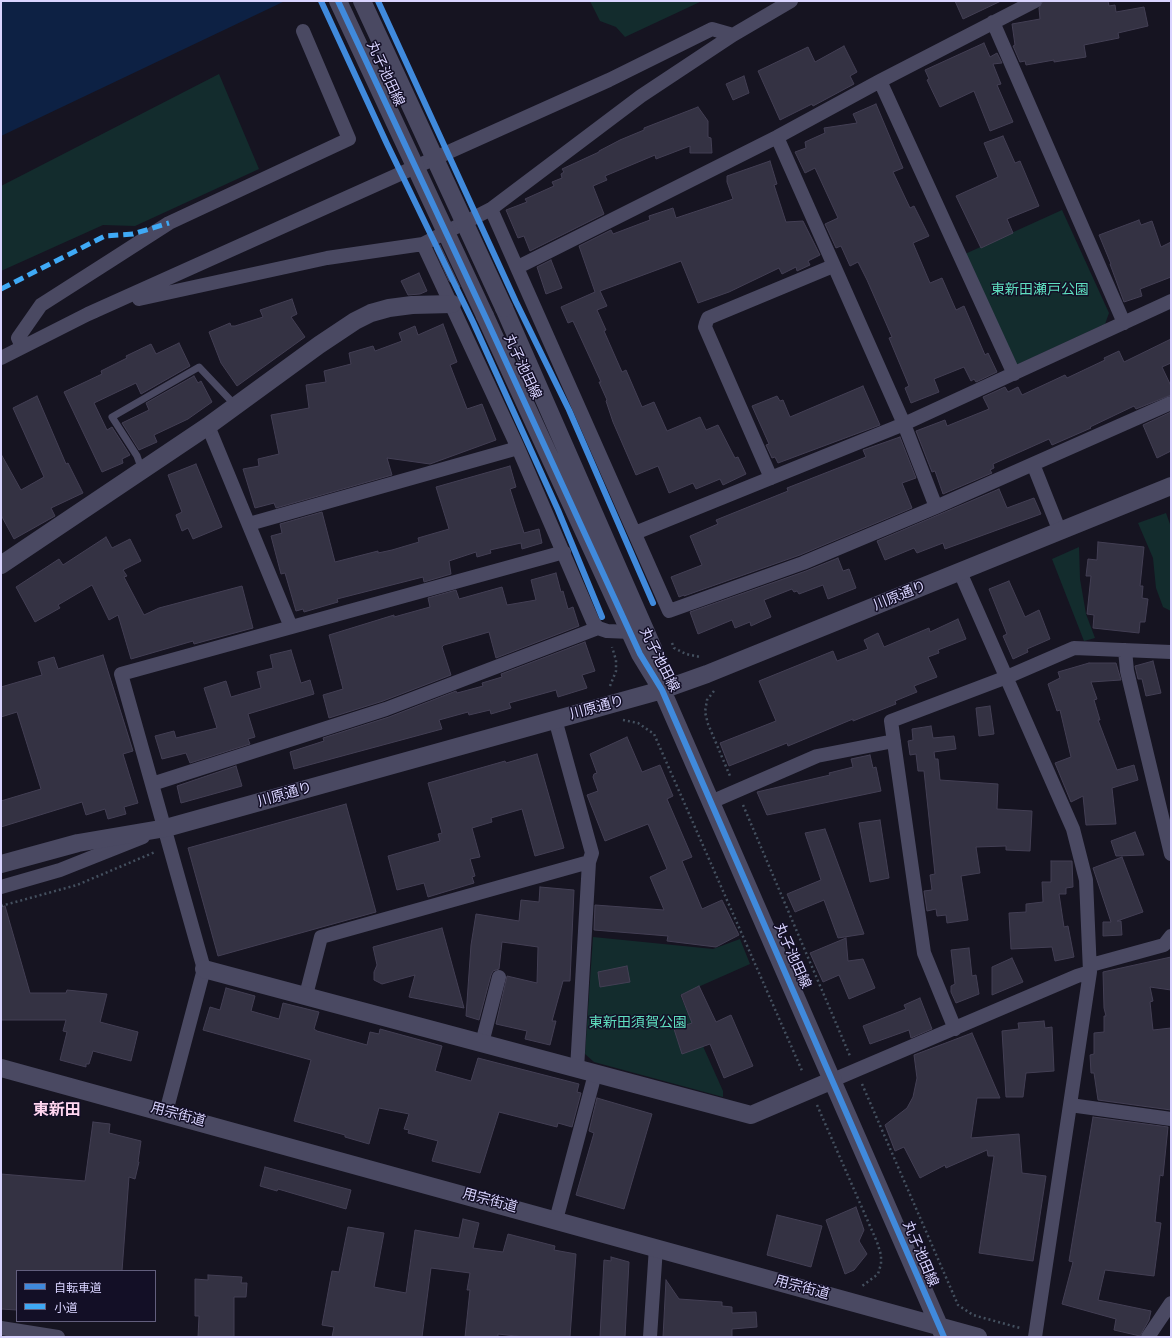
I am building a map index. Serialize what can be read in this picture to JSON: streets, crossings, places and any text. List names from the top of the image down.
{
  "streets": {
    "street": ["丸子池田線", "川原通り", "用宗街道"]
  },
  "crossings": [
    ["丸子池田線", "川原通り"],
    ["丸子池田線", "用宗街道"]
  ],
  "districts": ["東新田"],
  "parks": ["東新田瀬戸公園", "東新田須賀公園"],
  "legend": ["自転車道", "小道"]
}
